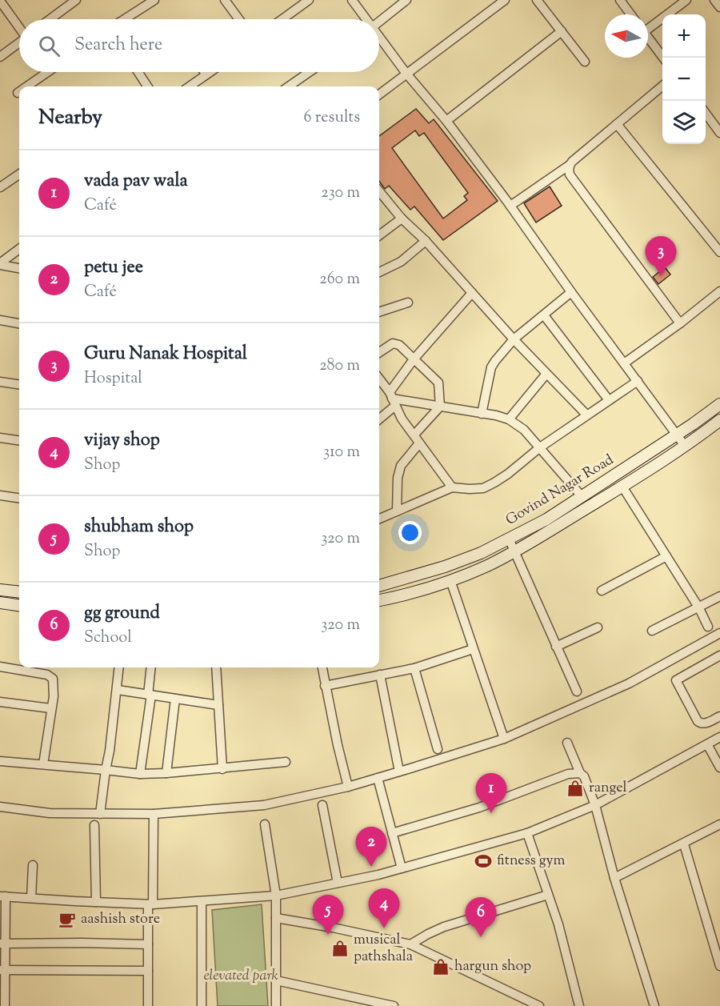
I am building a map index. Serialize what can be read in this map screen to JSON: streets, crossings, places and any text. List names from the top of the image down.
{
  "streets": {
    "main road": ["Govind Nagar Road"]
  },
  "parks": ["elevated park"],
  "places": {
    "shop": ["rangel", "musical pathshala", "hargun shop"],
    "sports": ["fitness gym"],
    "cafe": ["aashish store"]
  },
  "north": "left",
  "page": {
    "map_buttons": ["+", "−"],
    "search": "Search here",
    "heading": ["Nearby", "6 results"],
    "list": [
      {
        "mark": "1",
        "name": "vada pav wala",
        "note": "Café",
        "value": "230 m"
      },
      {
        "mark": "2",
        "name": "petu jee",
        "note": "Café",
        "value": "260 m"
      },
      {
        "mark": "3",
        "name": "Guru Nanak Hospital",
        "note": "Hospital",
        "value": "280 m"
      },
      {
        "mark": "4",
        "name": "vijay shop",
        "note": "Shop",
        "value": "310 m"
      },
      {
        "mark": "5",
        "name": "shubham shop",
        "note": "Shop",
        "value": "320 m"
      },
      {
        "mark": "6",
        "name": "gg ground",
        "note": "School",
        "value": "320 m"
      }
    ],
    "pins": [
      "3",
      "1",
      "2",
      "4",
      "5",
      "6"
    ]
  }
}
